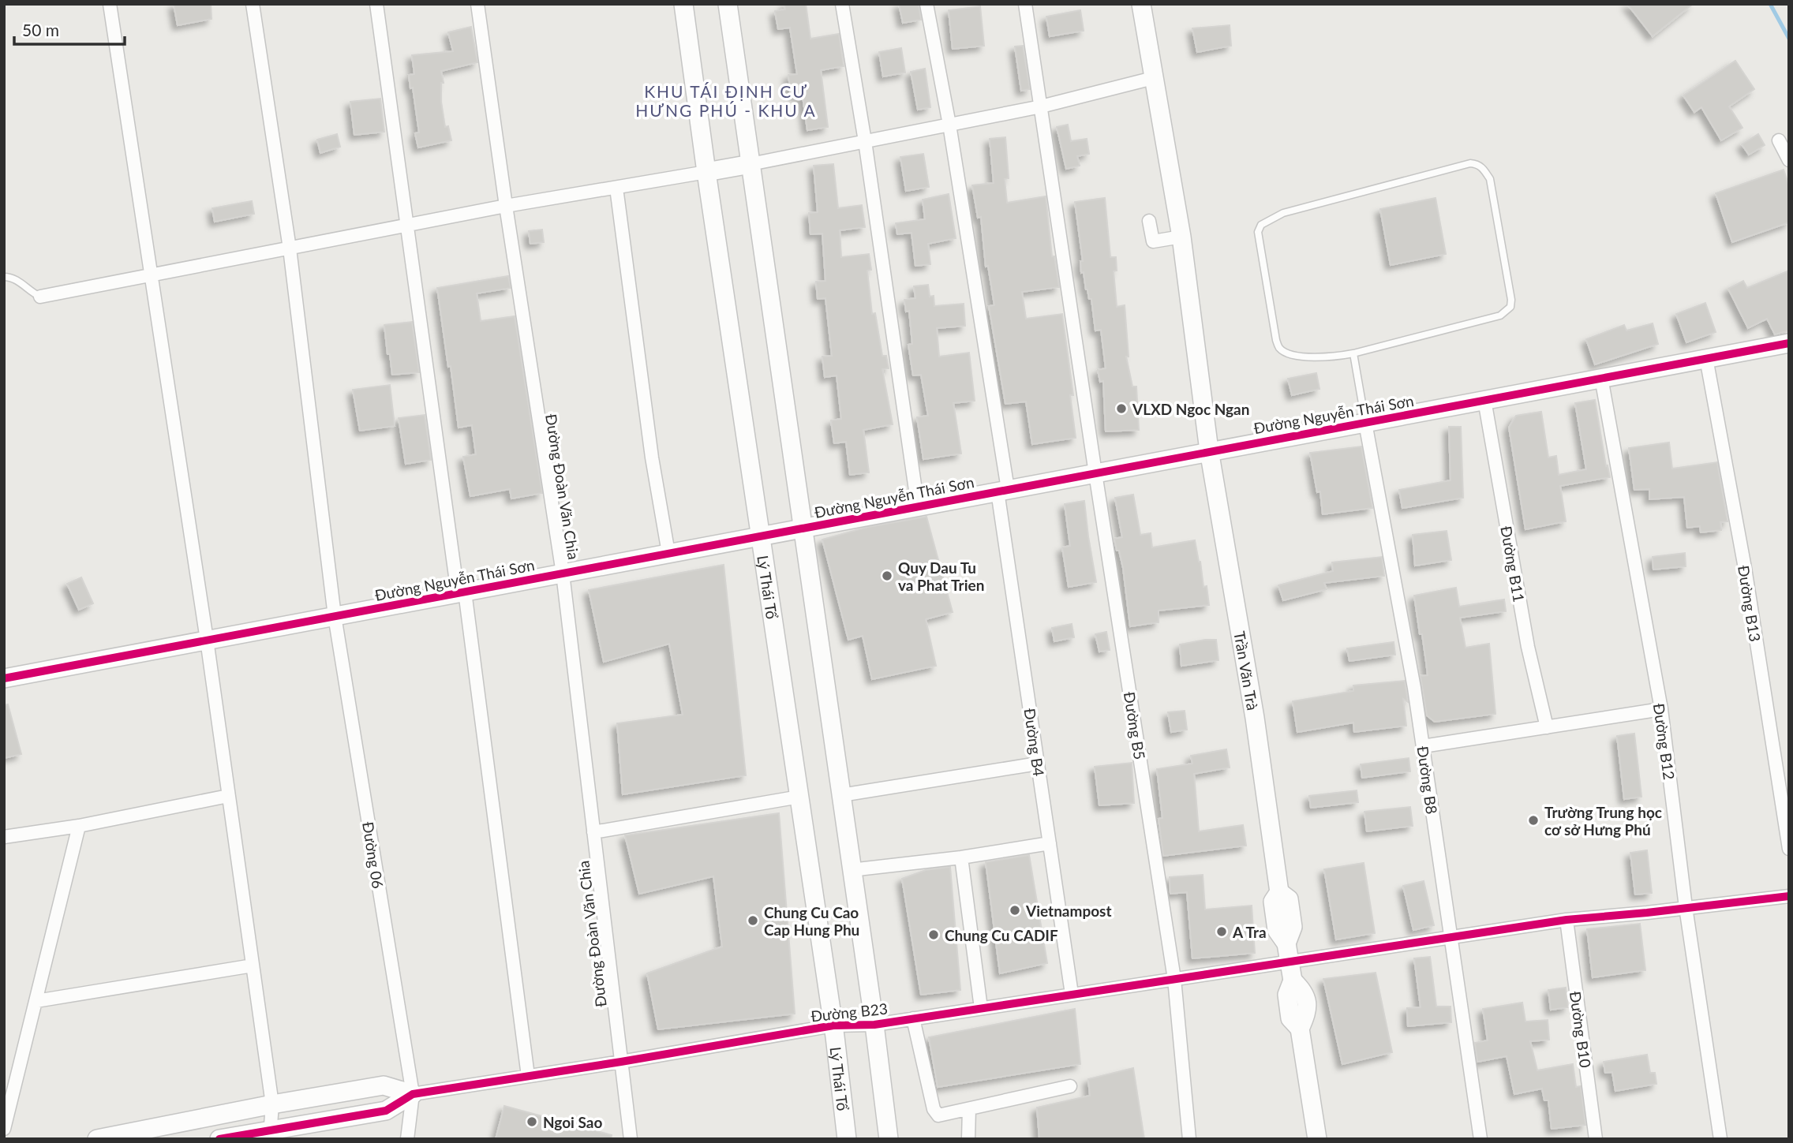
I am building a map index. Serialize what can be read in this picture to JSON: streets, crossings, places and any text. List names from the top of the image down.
{
  "streets": {
    "street": [
      "Đường Nguyễn Thái Sơn",
      "Đường Đoàn Văn Chia",
      "Đường B11",
      "Lý Thái Tổ",
      "Đường B13",
      "Trần Văn Trà",
      "Đường B5",
      "Đường B12",
      "Đường B4",
      "Đường B8",
      "Đường 06",
      "Đường B23",
      "Đường B10"
    ]
  },
  "crossings": [
    ["Đường Nguyễn Thái Sơn", "Đường Đoàn Văn Chia"],
    ["Đường Nguyễn Thái Sơn", "Đường B11"],
    ["Đường Nguyễn Thái Sơn", "Lý Thái Tổ"],
    ["Đường Nguyễn Thái Sơn", "Đường B13"],
    ["Đường Nguyễn Thái Sơn", "Trần Văn Trà"],
    ["Đường Nguyễn Thái Sơn", "Đường B5"],
    ["Đường Nguyễn Thái Sơn", "Đường B12"],
    ["Đường Nguyễn Thái Sơn", "Đường B4"],
    ["Đường Nguyễn Thái Sơn", "Đường B8"],
    ["Đường Nguyễn Thái Sơn", "Đường 06"],
    ["Đường Đoàn Văn Chia", "Đường B23"],
    ["Lý Thái Tổ", "Đường B23"],
    ["Trần Văn Trà", "Đường B23"],
    ["Đường B5", "Đường B23"],
    ["Đường B12", "Đường B23"],
    ["Đường B4", "Đường B23"],
    ["Đường B8", "Đường B23"],
    ["Đường 06", "Đường B23"],
    ["Đường B23", "Đường B10"]
  ],
  "districts": ["KHU TÁI ĐỊNH CƯ HƯNG PHÚ - KHU A"],
  "places": [
    "VLXD Ngoc Ngan",
    "Quy Dau Tu va Phat Trien",
    "Trường Trung học cơ sở Hưng Phú",
    "Vietnampost",
    "Chung Cu Cao Cap Hung Phu",
    "A Tra",
    "Chung Cu CADIF",
    "Ngoi Sao"
  ],
  "scale_bar": "50 m"
}
